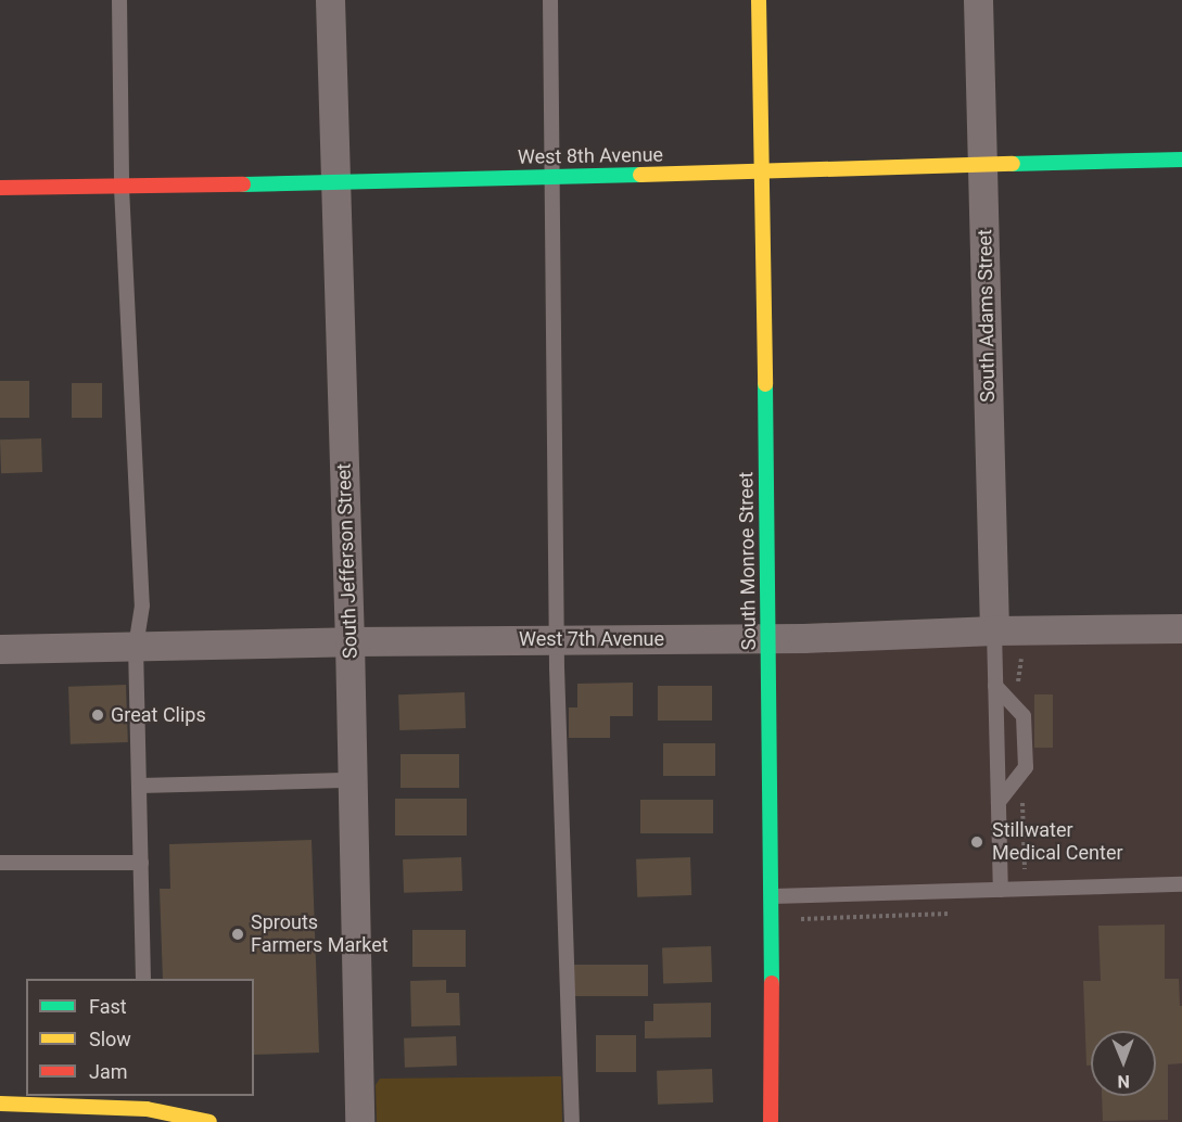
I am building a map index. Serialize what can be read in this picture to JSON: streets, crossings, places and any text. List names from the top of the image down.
{
  "streets": {
    "main road": ["West 8th Avenue", "South Monroe Street"],
    "street": ["South Adams Street", "South Jefferson Street", "West 7th Avenue"]
  },
  "crossings": [
    ["West 8th Avenue", "South Adams Street"],
    ["West 8th Avenue", "South Jefferson Street"],
    ["West 8th Avenue", "South Monroe Street"],
    ["South Adams Street", "West 7th Avenue"],
    ["South Jefferson Street", "West 7th Avenue"],
    ["South Monroe Street", "West 7th Avenue"]
  ],
  "places": ["Great Clips", "Stillwater Medical Center", "Sprouts Farmers Market"],
  "legend": ["Fast", "Slow", "Jam"],
  "north": "bottom"
}
